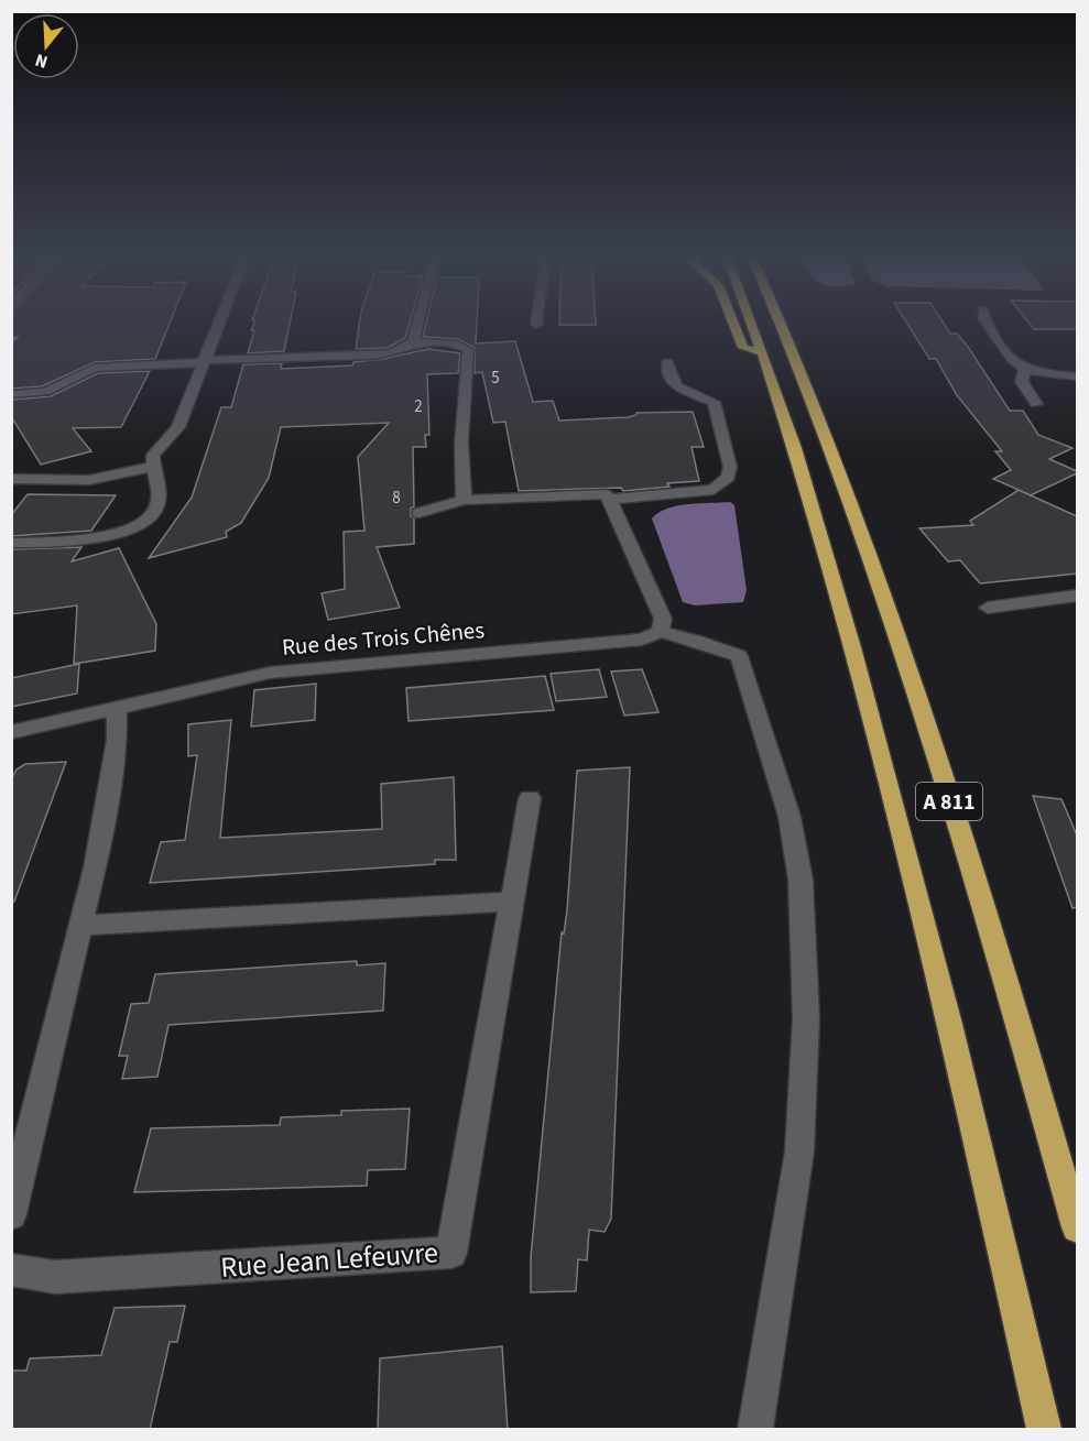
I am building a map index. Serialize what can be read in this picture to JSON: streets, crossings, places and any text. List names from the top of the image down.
{
  "streets": {
    "highway": ["A 811"],
    "street": ["Rue des Trois Chênes", "Rue Jean Lefeuvre"]
  },
  "house_numbers": ["5", "2", "8"],
  "north": "bottom"
}
